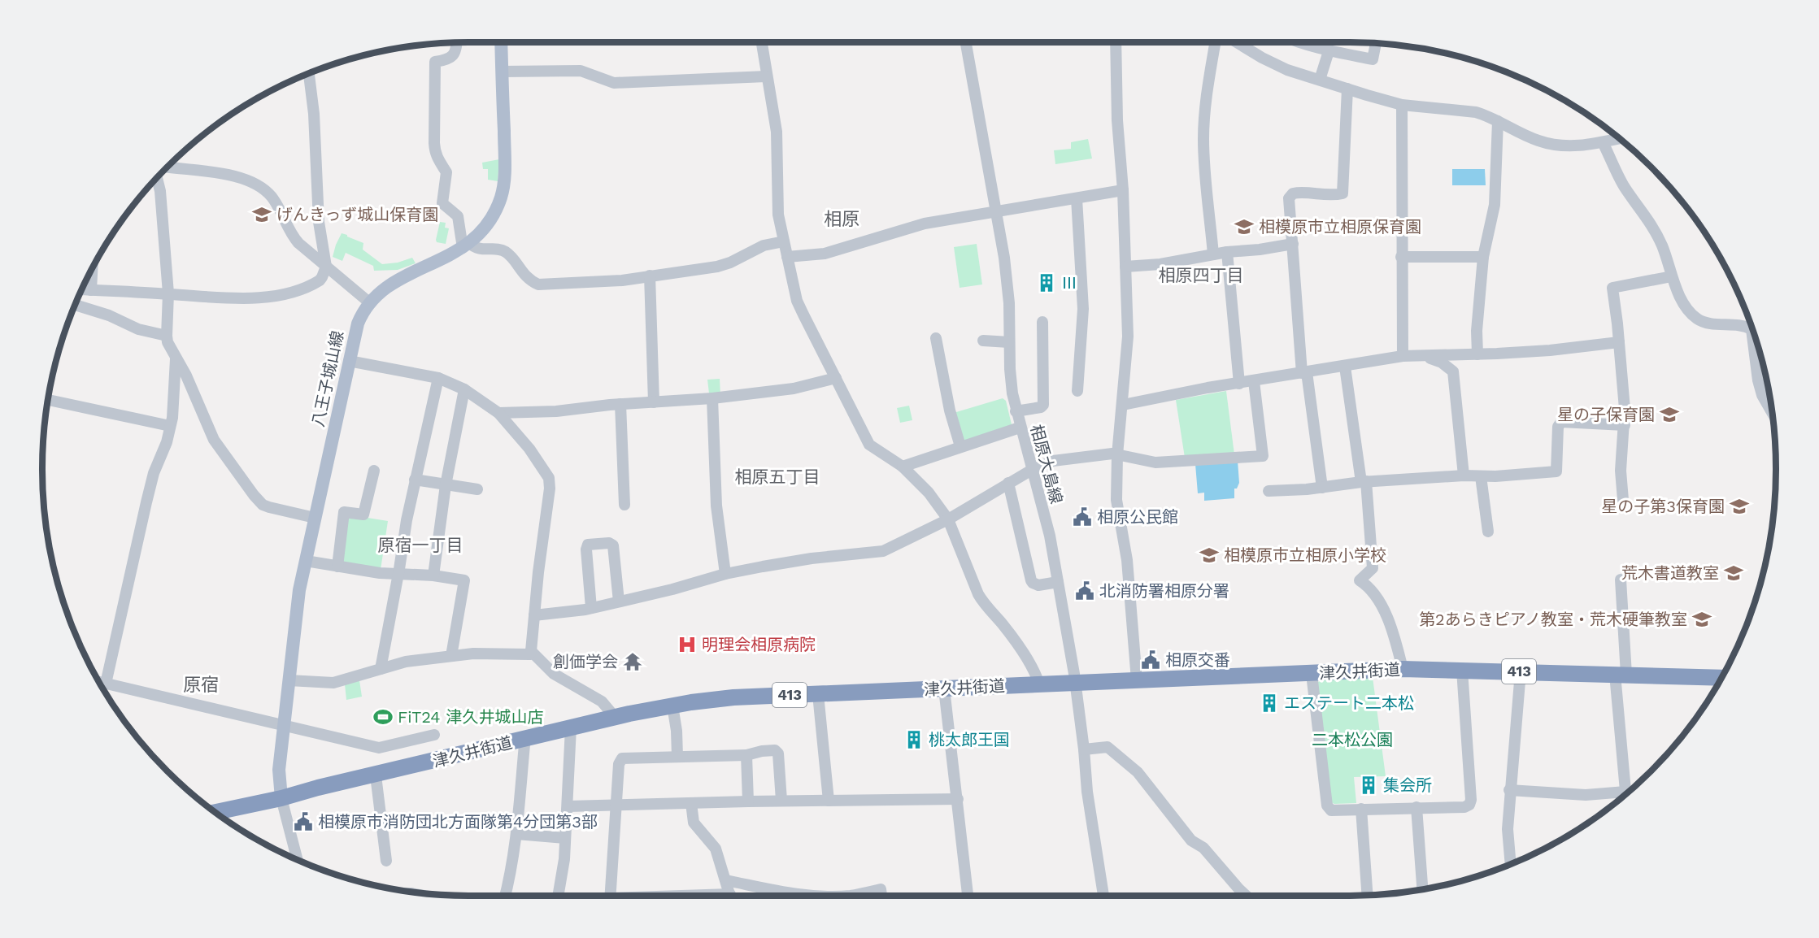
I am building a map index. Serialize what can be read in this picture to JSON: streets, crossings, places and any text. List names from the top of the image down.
{
  "streets": {
    "highway": ["津久井街道", "413"],
    "main road": ["八王子城山線"],
    "street": ["相原大島線"]
  },
  "crossings": [
    ["八王子城山線", "津久井街道"],
    ["相原大島線", "津久井街道"]
  ],
  "districts": [
    "相原",
    "相原四丁目",
    "相原五丁目",
    "原宿一丁目",
    "原宿"
  ],
  "parks": ["二本松公園"],
  "places": {
    "school or university": [
      "げんきっず城山保育園",
      "相模原市立相原保育園",
      "星の子保育園",
      "星の子第3保育園",
      "相模原市立相原小学校",
      "荒木書道教室",
      "第2あらきピアノ教室・荒木硬筆教室"
    ],
    "building": [
      "Ⅲ",
      "エステート二本松",
      "桃太郎王国",
      "集会所"
    ],
    "public building": [
      "相原公民館",
      "北消防署相原分署",
      "相原交番",
      "相模原市消防団北方面隊第4分団第3部"
    ],
    "hospital": ["明理会相原病院"],
    "temple": ["創価学会"],
    "sports": ["FiT24 津久井城山店"]
  }
}
